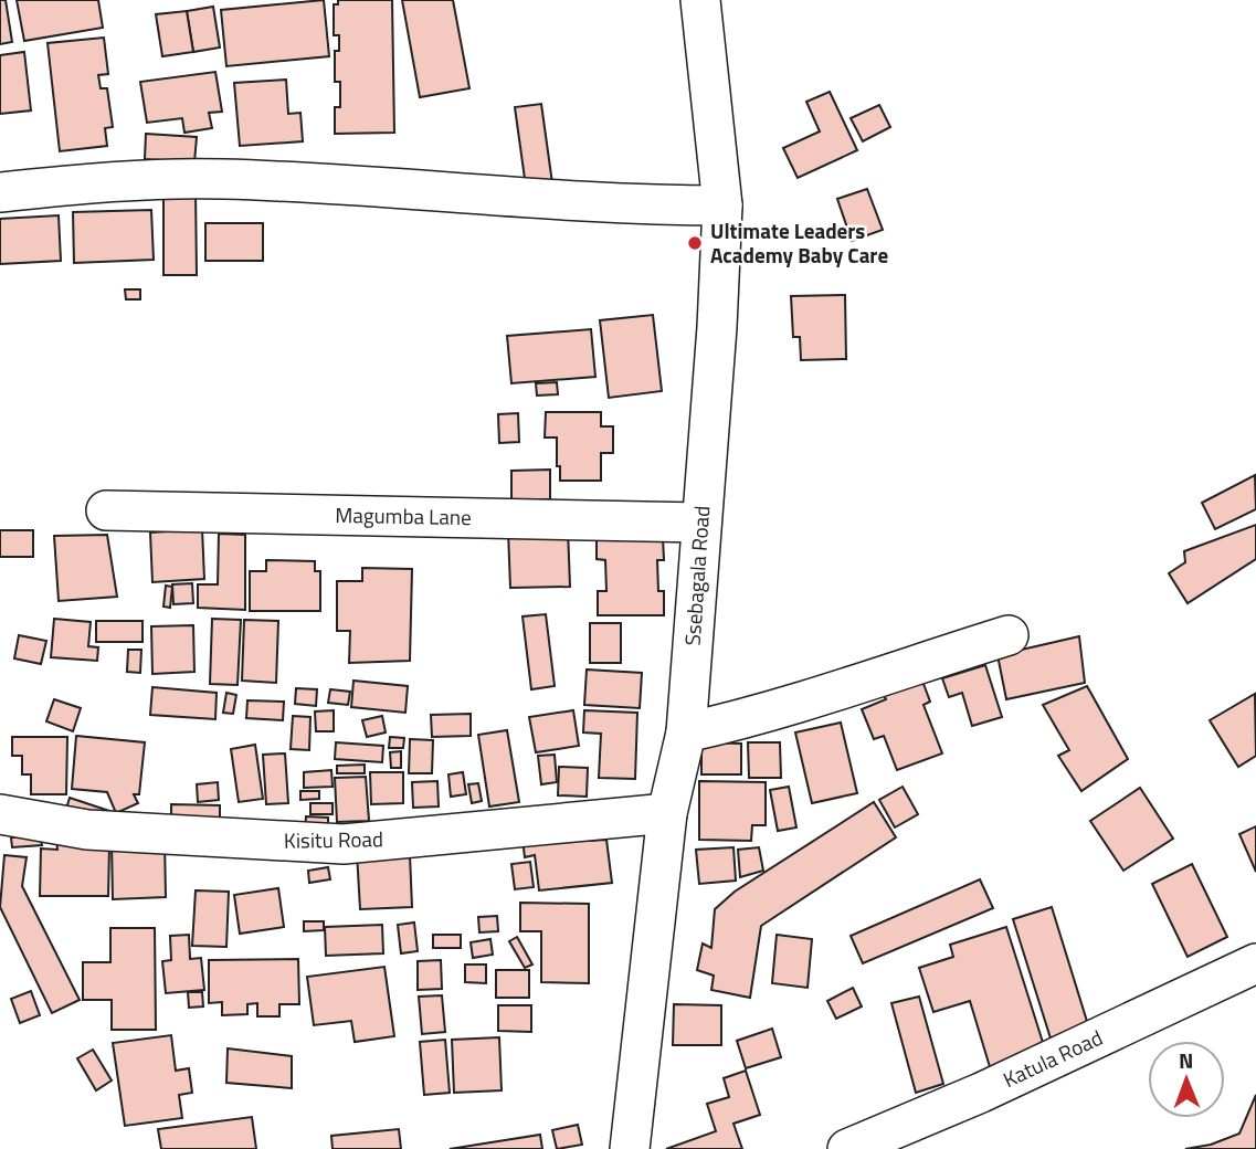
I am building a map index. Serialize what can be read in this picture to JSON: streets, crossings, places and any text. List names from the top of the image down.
{
  "streets": {
    "street": [
      "Magumba Lane",
      "Ssebagala Road",
      "Kisitu Road",
      "Katula Road"
    ]
  },
  "crossings": [
    ["Magumba Lane", "Ssebagala Road"],
    ["Ssebagala Road", "Kisitu Road"]
  ],
  "places": ["Ultimate Leaders Academy Baby Care"],
  "north": "top"
}
